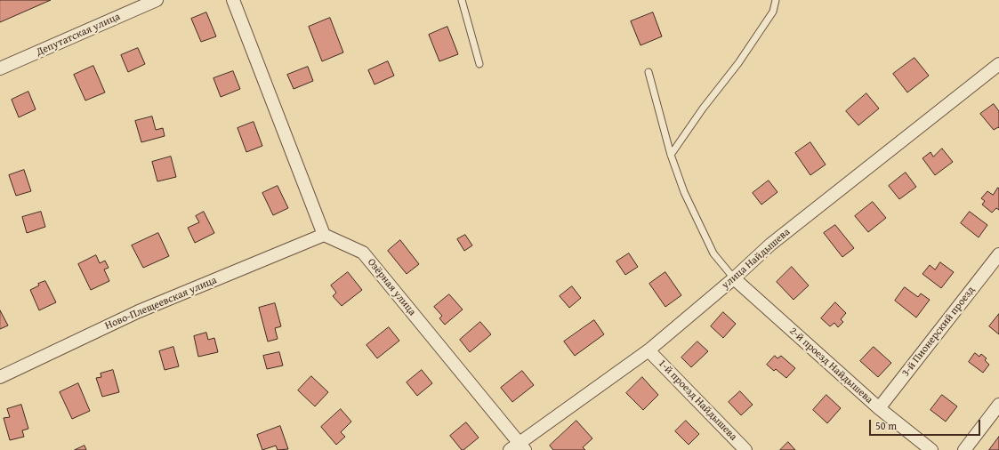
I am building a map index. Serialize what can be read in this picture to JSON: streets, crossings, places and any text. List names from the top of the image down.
{
  "streets": {
    "street": [
      "Депутатская улица",
      "улица Найдышева",
      "Озёрная улица",
      "Ново-Плещеевская улица",
      "3-й Пионерский проезд",
      "2-й проезд Найдышева",
      "1-й проезд Найдышева"
    ]
  },
  "crossings": [
    ["улица Найдышева", "Озёрная улица"],
    ["улица Найдышева", "2-й проезд Найдышева"],
    ["улица Найдышева", "1-й проезд Найдышева"],
    ["Озёрная улица", "Ново-Плещеевская улица"],
    ["3-й Пионерский проезд", "2-й проезд Найдышева"]
  ],
  "scale_bar": "50 m"
}
